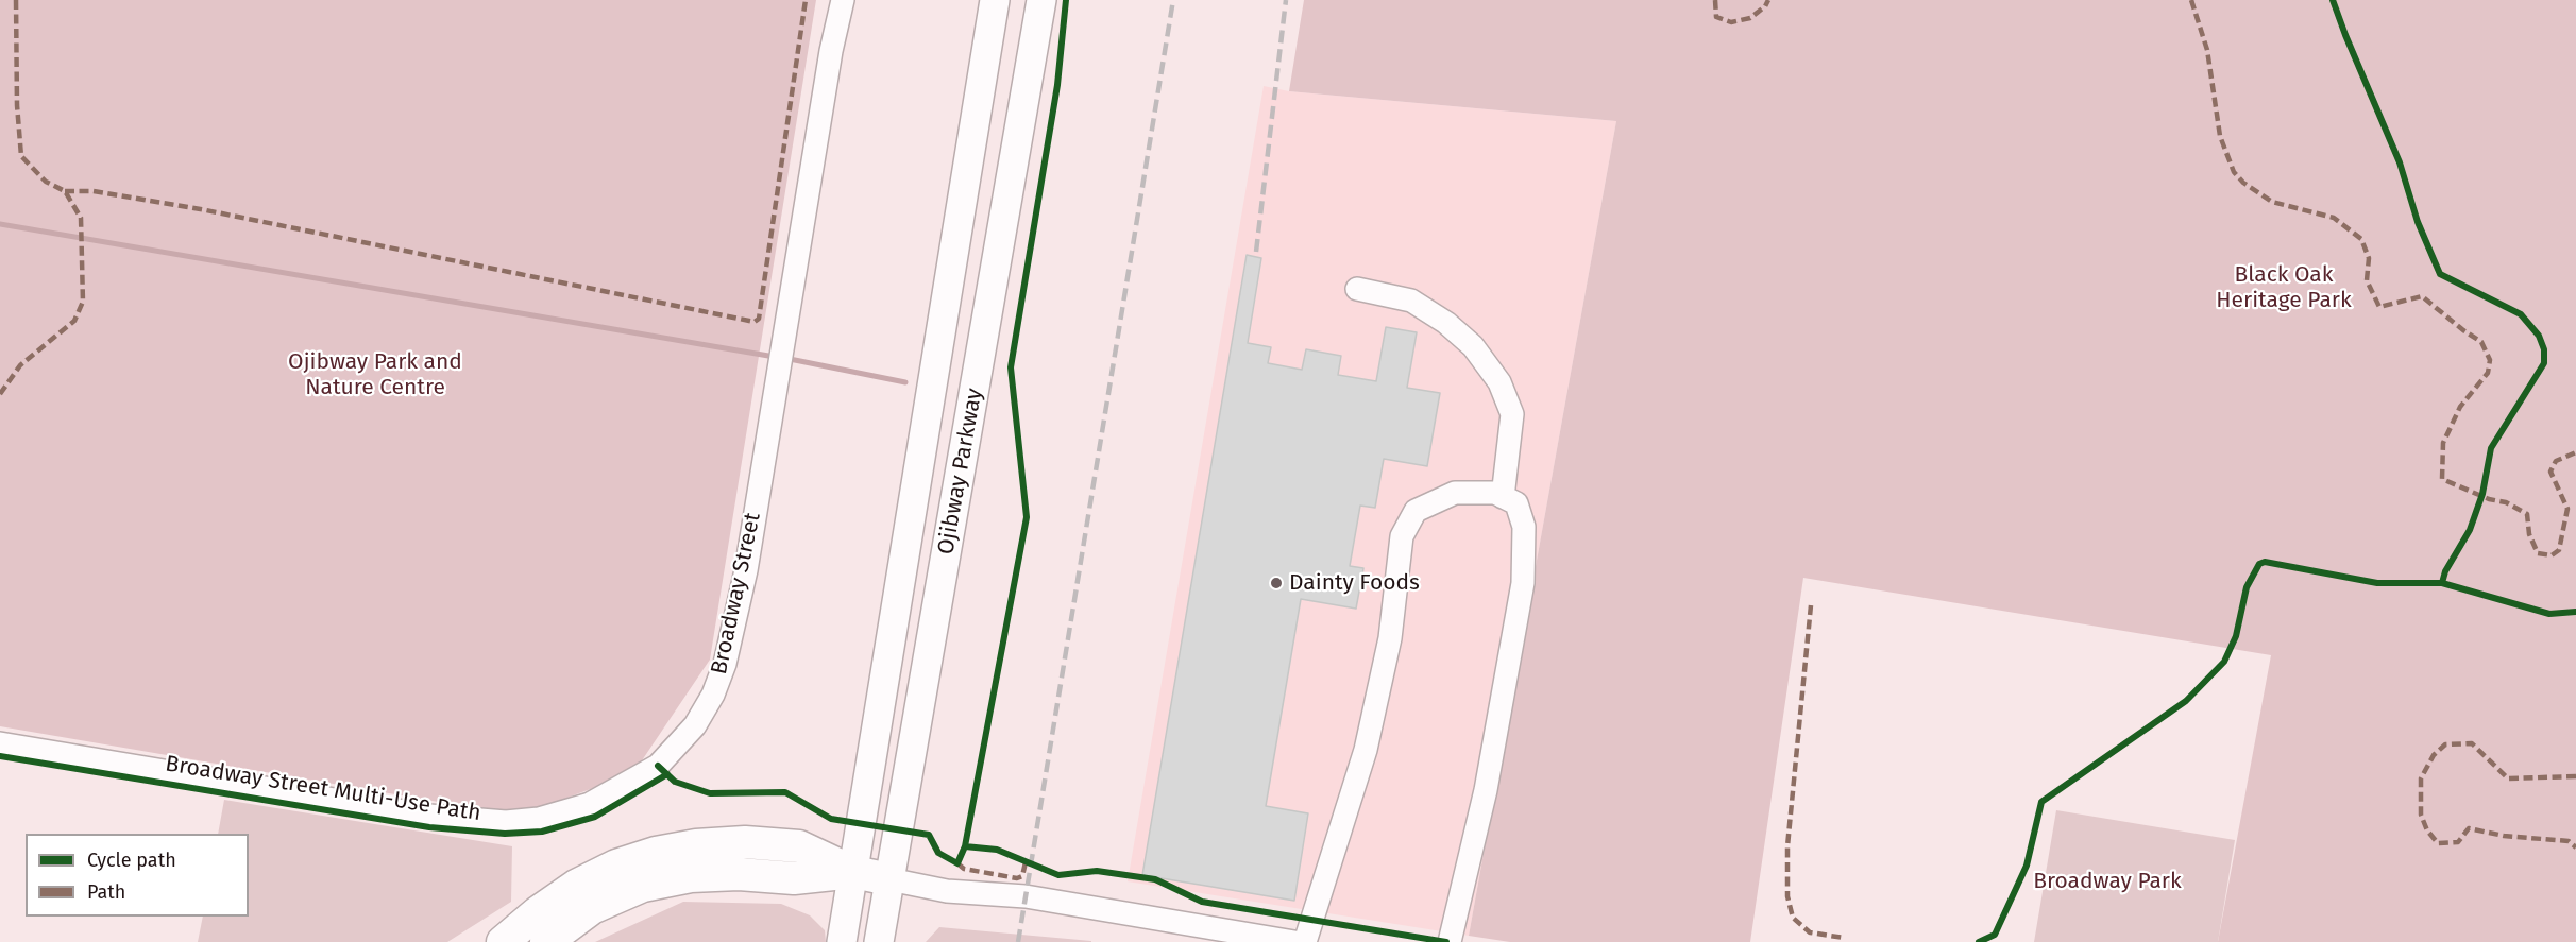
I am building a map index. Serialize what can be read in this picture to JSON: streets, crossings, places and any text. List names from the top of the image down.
{
  "streets": {
    "main road": ["Ojibway Parkway"],
    "street": ["Broadway Street"],
    "cycle path": ["Broadway Street Multi-Use Path"]
  },
  "parks": ["Black Oak Heritage Park", "Ojibway Park and Nature Centre", "Broadway Park"],
  "places": ["Dainty Foods"],
  "legend": ["Cycle path", "Path"]
}
